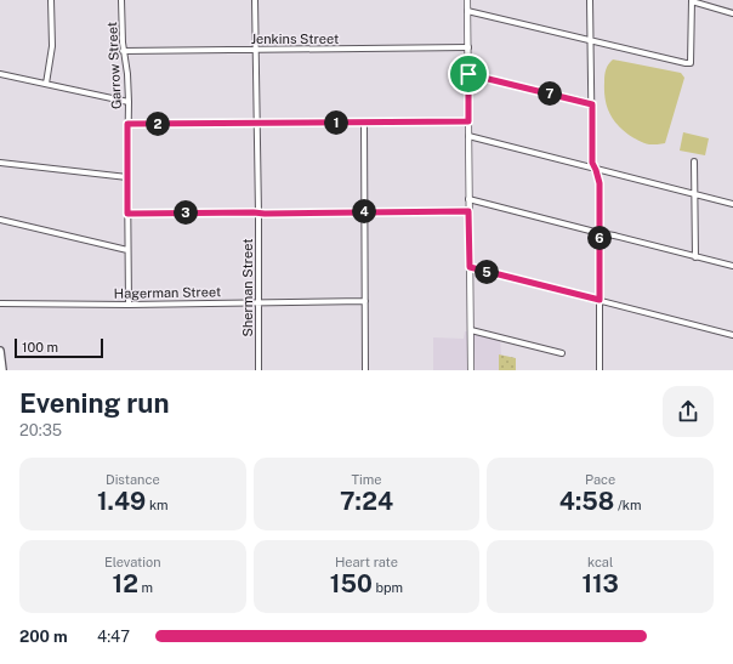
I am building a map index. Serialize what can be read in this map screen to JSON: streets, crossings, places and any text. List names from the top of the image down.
{
  "streets": {
    "street": [
      "Jenkins Street",
      "Garrow Street",
      "Sherman Street",
      "Hagerman Street"
    ]
  },
  "crossings": [
    ["Jenkins Street", "Garrow Street"],
    ["Jenkins Street", "Sherman Street"],
    ["Garrow Street", "Hagerman Street"],
    ["Sherman Street", "Hagerman Street"]
  ],
  "scale_bar": "100 m",
  "page": {
    "pins": [
      "7",
      "1",
      "2",
      "4",
      "3",
      "6",
      "5"
    ],
    "scale": "100 m",
    "heading": ["Evening run", "20:35"],
    "stats": [
      ["Distance", "1.49 km"],
      ["Time", "7:24"],
      ["Pace", "4:58 /km"],
      ["Elevation", "12 m"],
      ["Heart rate", "150 bpm"],
      ["kcal", "113"]
    ],
    "list": [
      {
        "name": "200 m",
        "note": "4:47"
      }
    ]
  }
}
